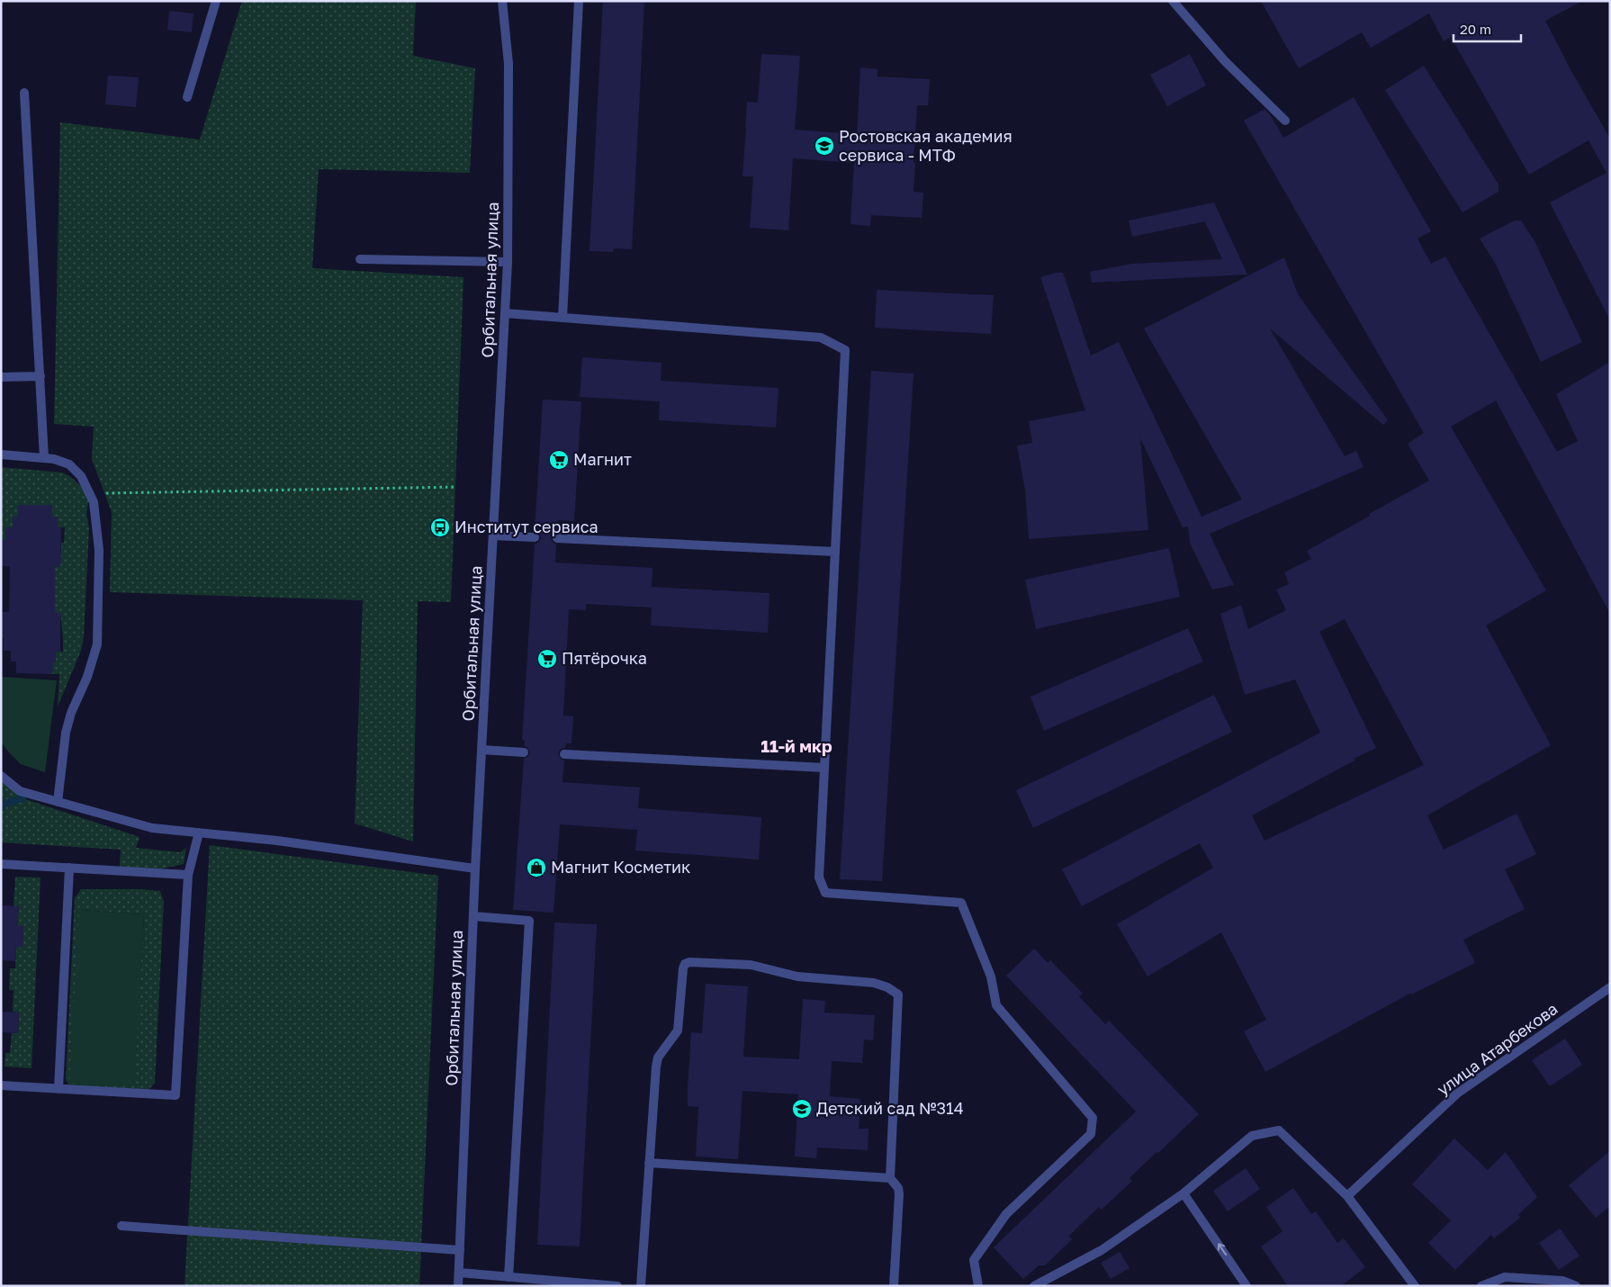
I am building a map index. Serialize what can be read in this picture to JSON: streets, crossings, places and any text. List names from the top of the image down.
{
  "streets": {
    "street": ["Орбитальная улица", "улица Атарбекова"]
  },
  "districts": ["11-й мкр"],
  "places": {
    "school or university": ["Ростовская академия сервиса - МТФ", "Детский сад №314"],
    "supermarket": ["Магнит", "Пятёрочка"],
    "bus stop": ["Институт сервиса"],
    "shop": ["Магнит Косметик"]
  },
  "scale_bar": "20 m"
}
